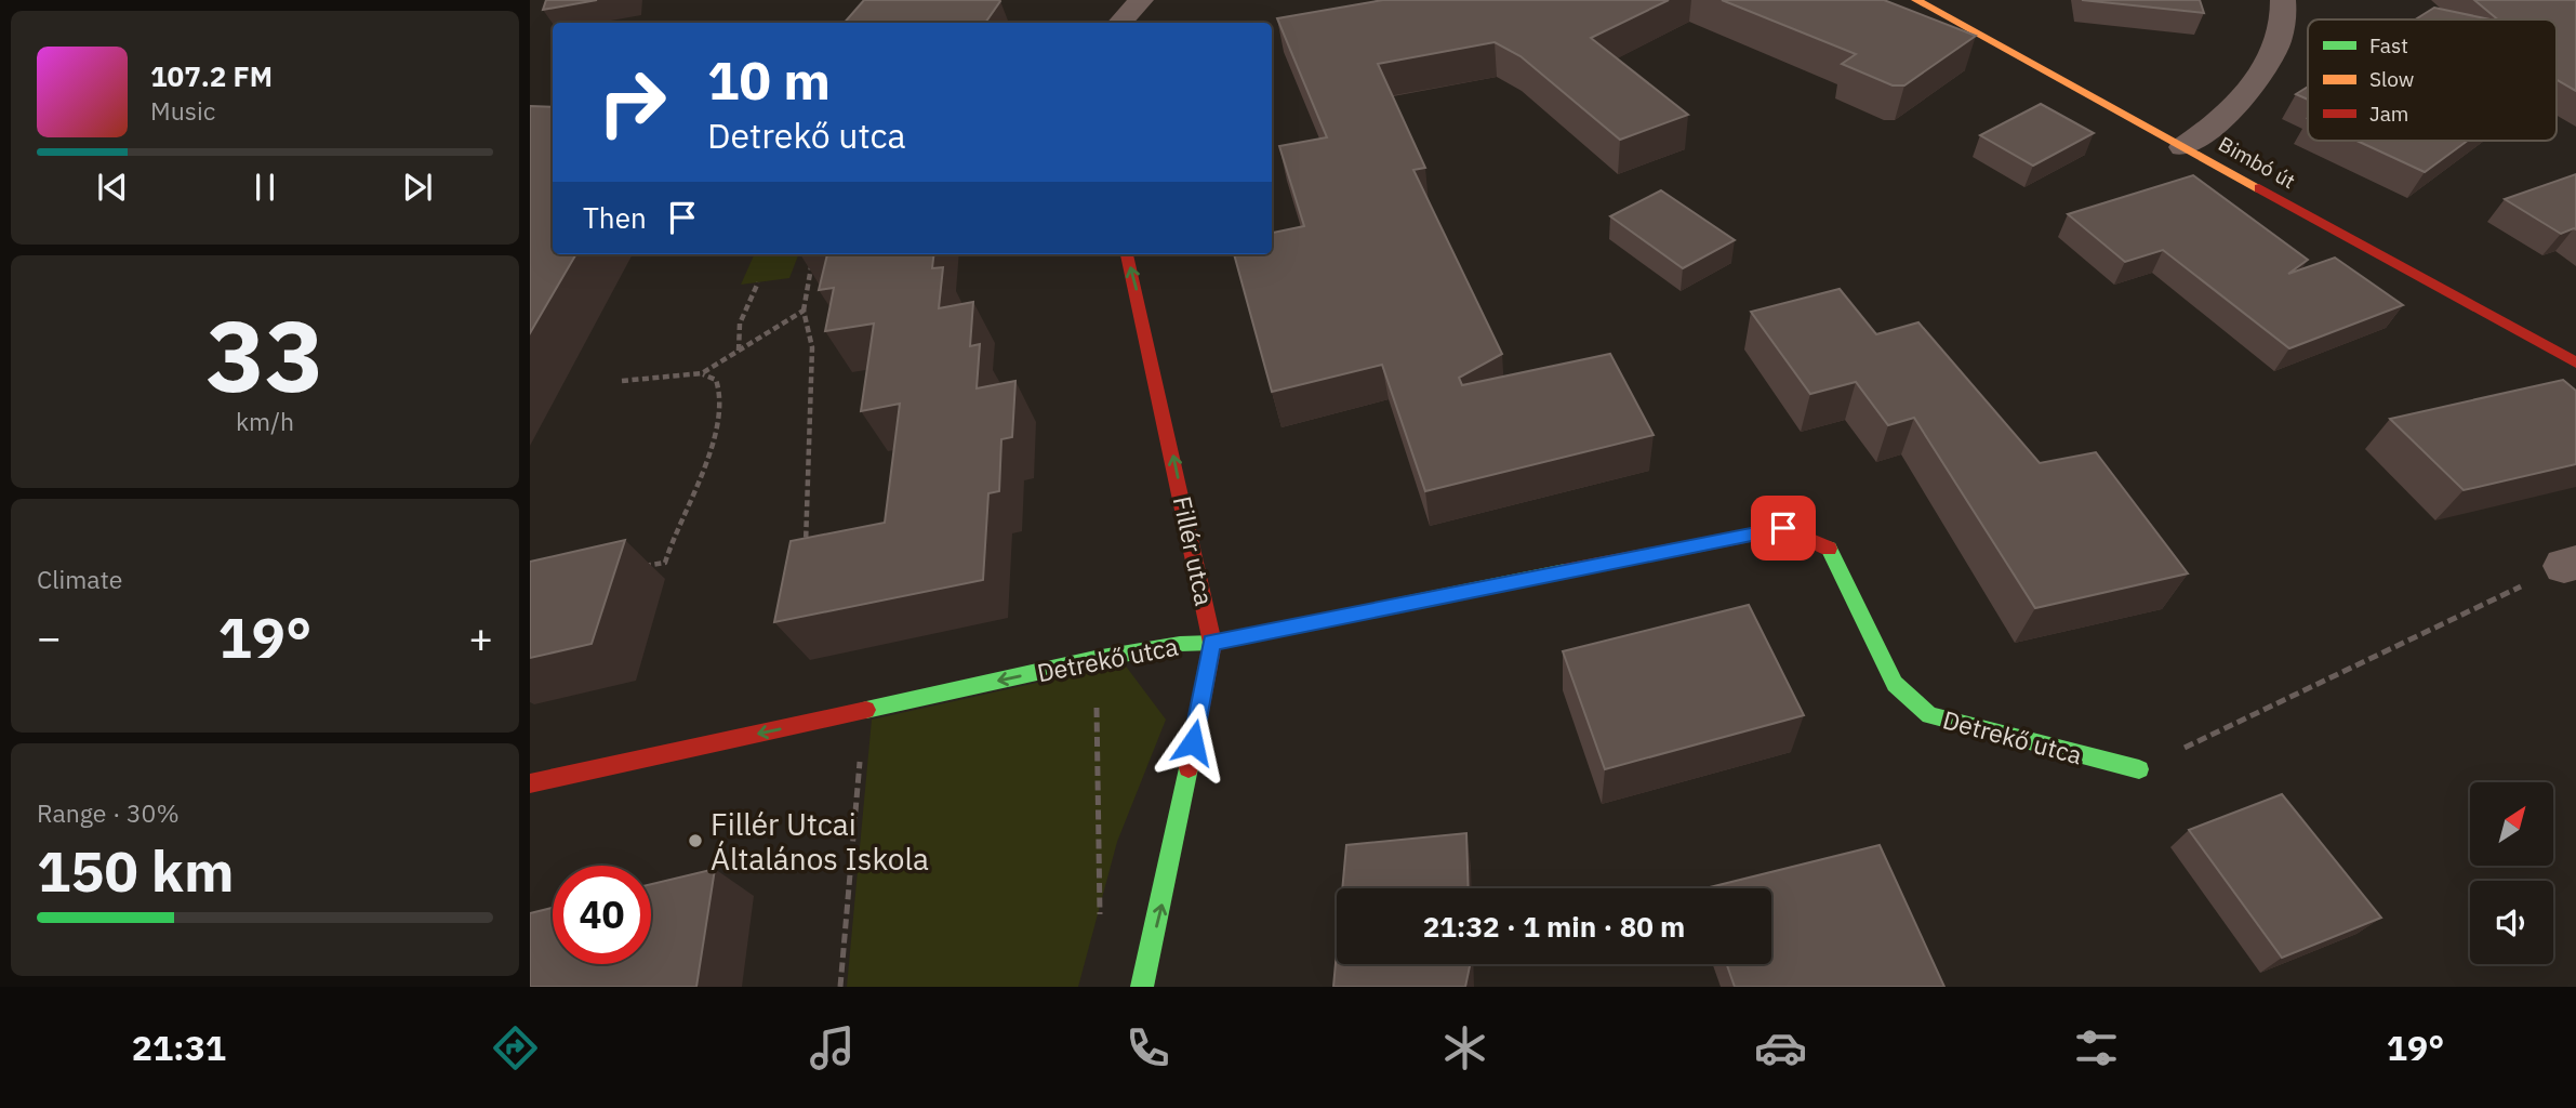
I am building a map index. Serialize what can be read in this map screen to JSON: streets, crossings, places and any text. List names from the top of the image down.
{
  "streets": {
    "street": ["Bimbó út", "Fillér utca", "Detrekő utca"]
  },
  "crossings": [
    ["Fillér utca", "Detrekő utca"]
  ],
  "one_way": ["Fillér utca", "Detrekő utca"],
  "places": ["Fillér Utcai Általános Iskola"],
  "legend": ["Fast", "Slow", "Jam"],
  "north": "top right",
  "page": {
    "turn": ["10 m", "Detrekő utca"],
    "song": ["107.2 FM", "Music"],
    "then": "Then",
    "tile": [
      ["33", "km/h"],
      "Climate",
      ["Range · 30%", "150 km"]
    ],
    "heat": ["−", "19°", "+"],
    "limit": "40",
    "trip": "21:32 · 1 min · 80 m",
    "tabs": ["21:31", "19°"]
  }
}
